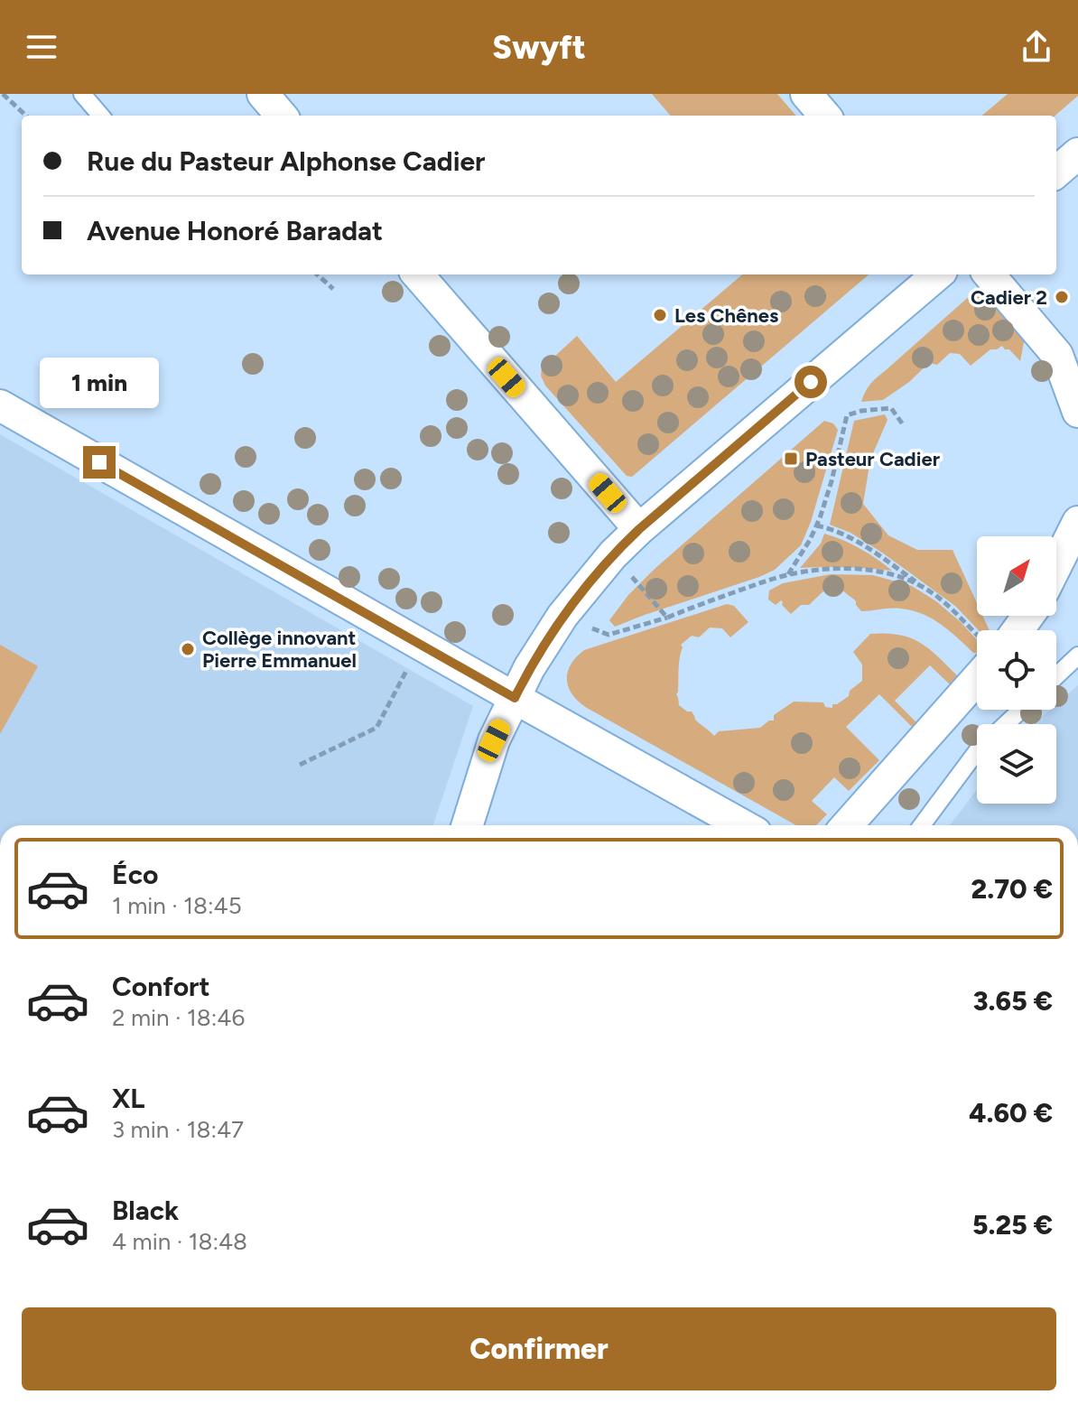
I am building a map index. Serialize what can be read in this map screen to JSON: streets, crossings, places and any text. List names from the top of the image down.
{
  "places": {
    "other": ["Cadier 2", "Les Chênes", "Collège innovant Pierre Emmanuel"],
    "transit": ["Pasteur Cadier"]
  },
  "north": "top right",
  "page": {
    "header": "Swyft",
    "banner": ["Rue du Pasteur Alphonse Cadier", "Avenue Honoré Baradat"],
    "bubble": "1 min",
    "list": [
      {
        "name": "Éco",
        "note": "1 min · 18:45",
        "value": "2.70 €"
      },
      {
        "name": "Confort",
        "note": "2 min · 18:46",
        "value": "3.65 €"
      },
      {
        "name": "XL",
        "note": "3 min · 18:47",
        "value": "4.60 €"
      },
      {
        "name": "Black",
        "note": "4 min · 18:48",
        "value": "5.25 €"
      }
    ],
    "buttons": "Confirmer"
  }
}
